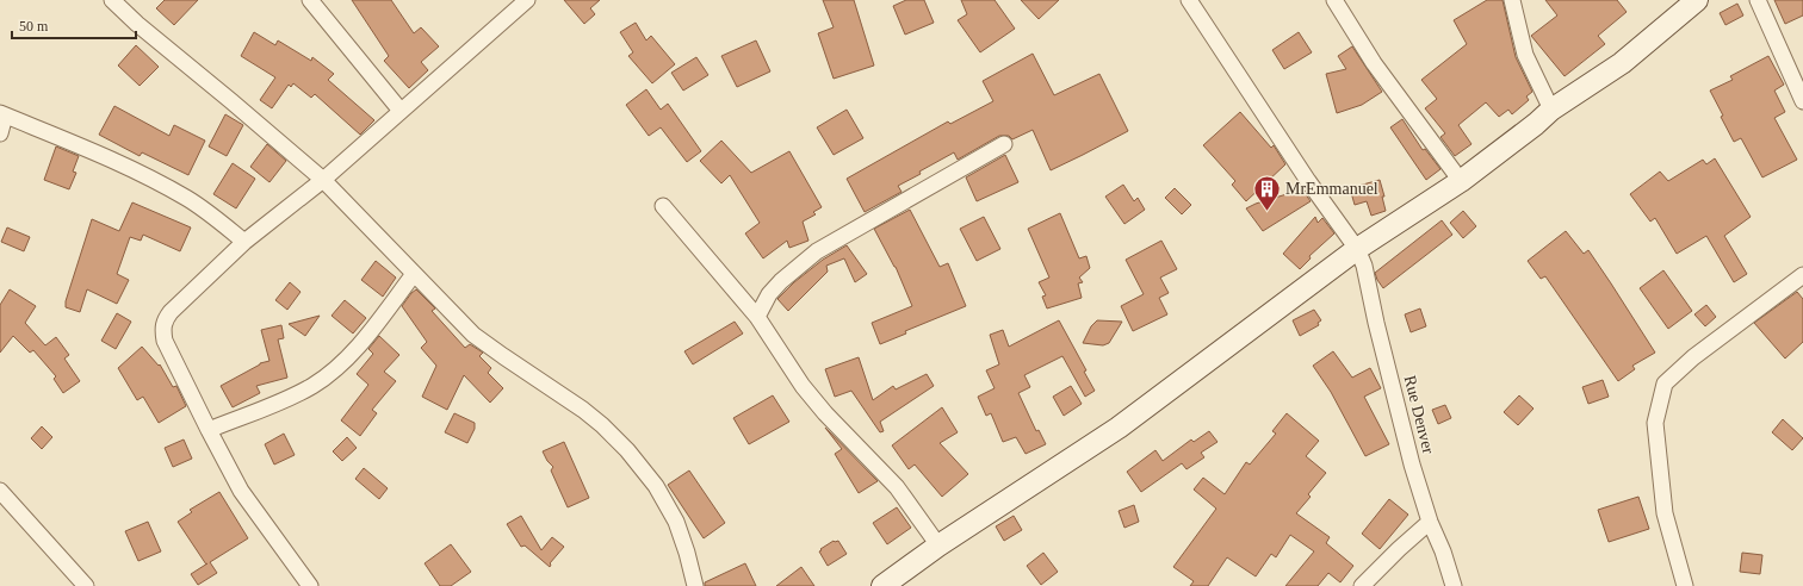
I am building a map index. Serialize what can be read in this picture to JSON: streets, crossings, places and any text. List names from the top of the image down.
{
  "streets": {
    "street": ["Rue Denver"]
  },
  "places": {
    "building": ["MrEmmanuel"]
  },
  "scale_bar": "50 m"
}
